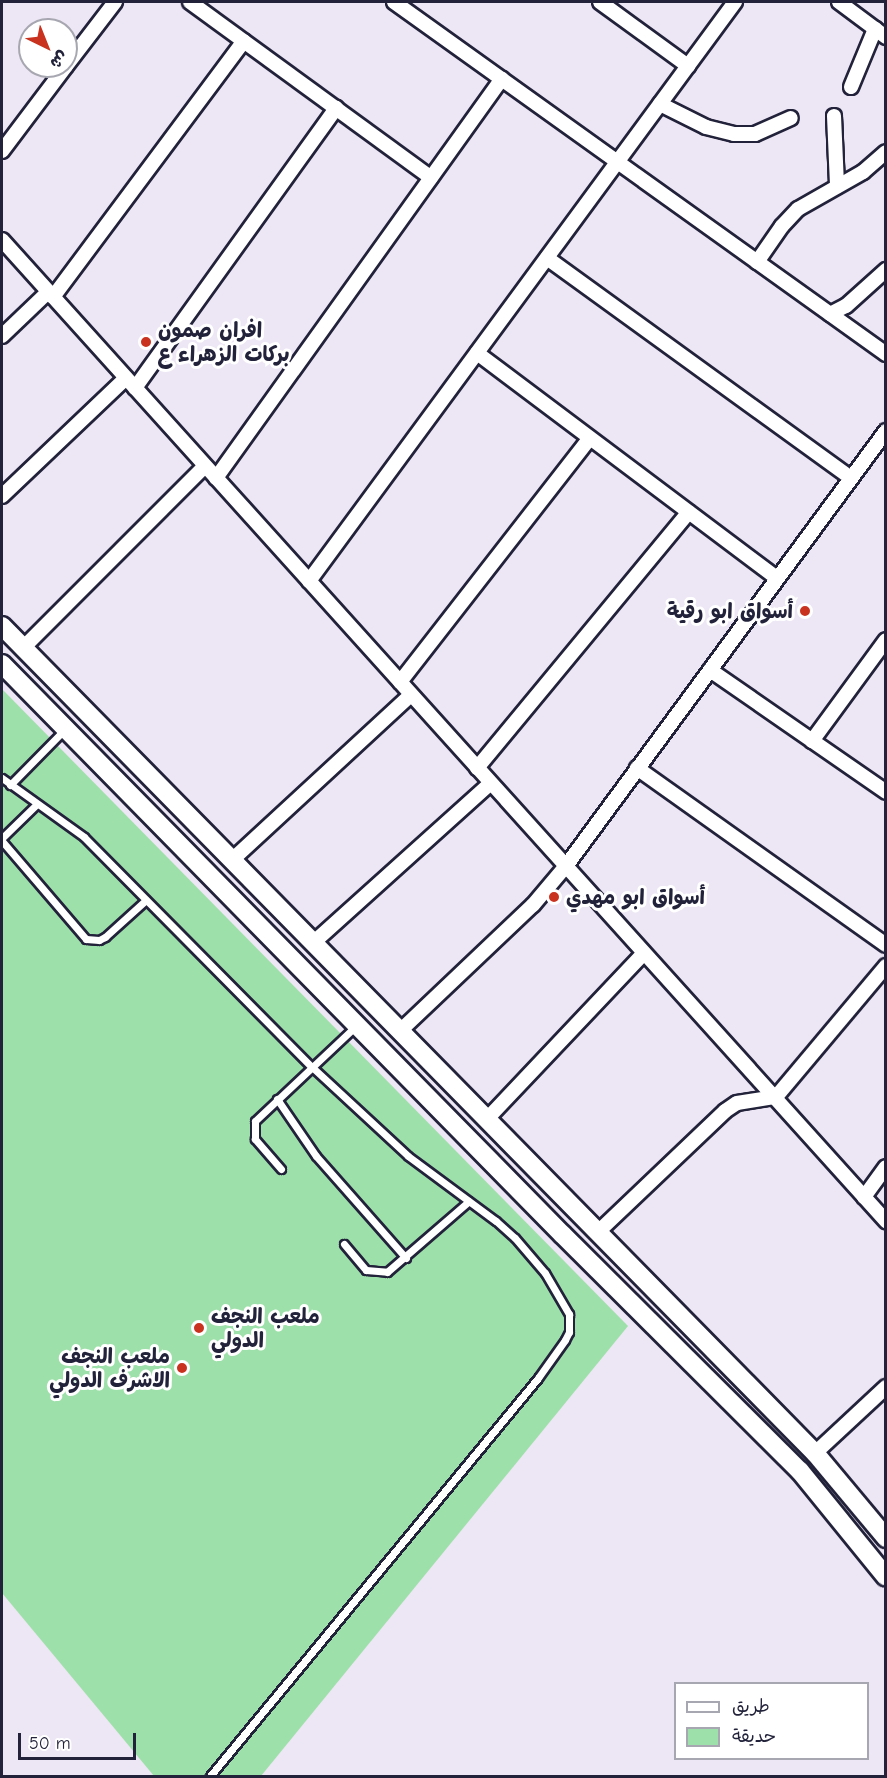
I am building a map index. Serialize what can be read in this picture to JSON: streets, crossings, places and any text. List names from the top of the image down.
{
  "places": [
    "افران صمون بركات الزهراء ع",
    "أسواق ابو رقية",
    "أسواق ابو مهدي",
    "ملعب النجف الدولي",
    "ملعب النجف الاشرف الدولي"
  ],
  "legend": ["طريق", "حديقة"],
  "scale_bar": "50 m",
  "north": "bottom right"
}
